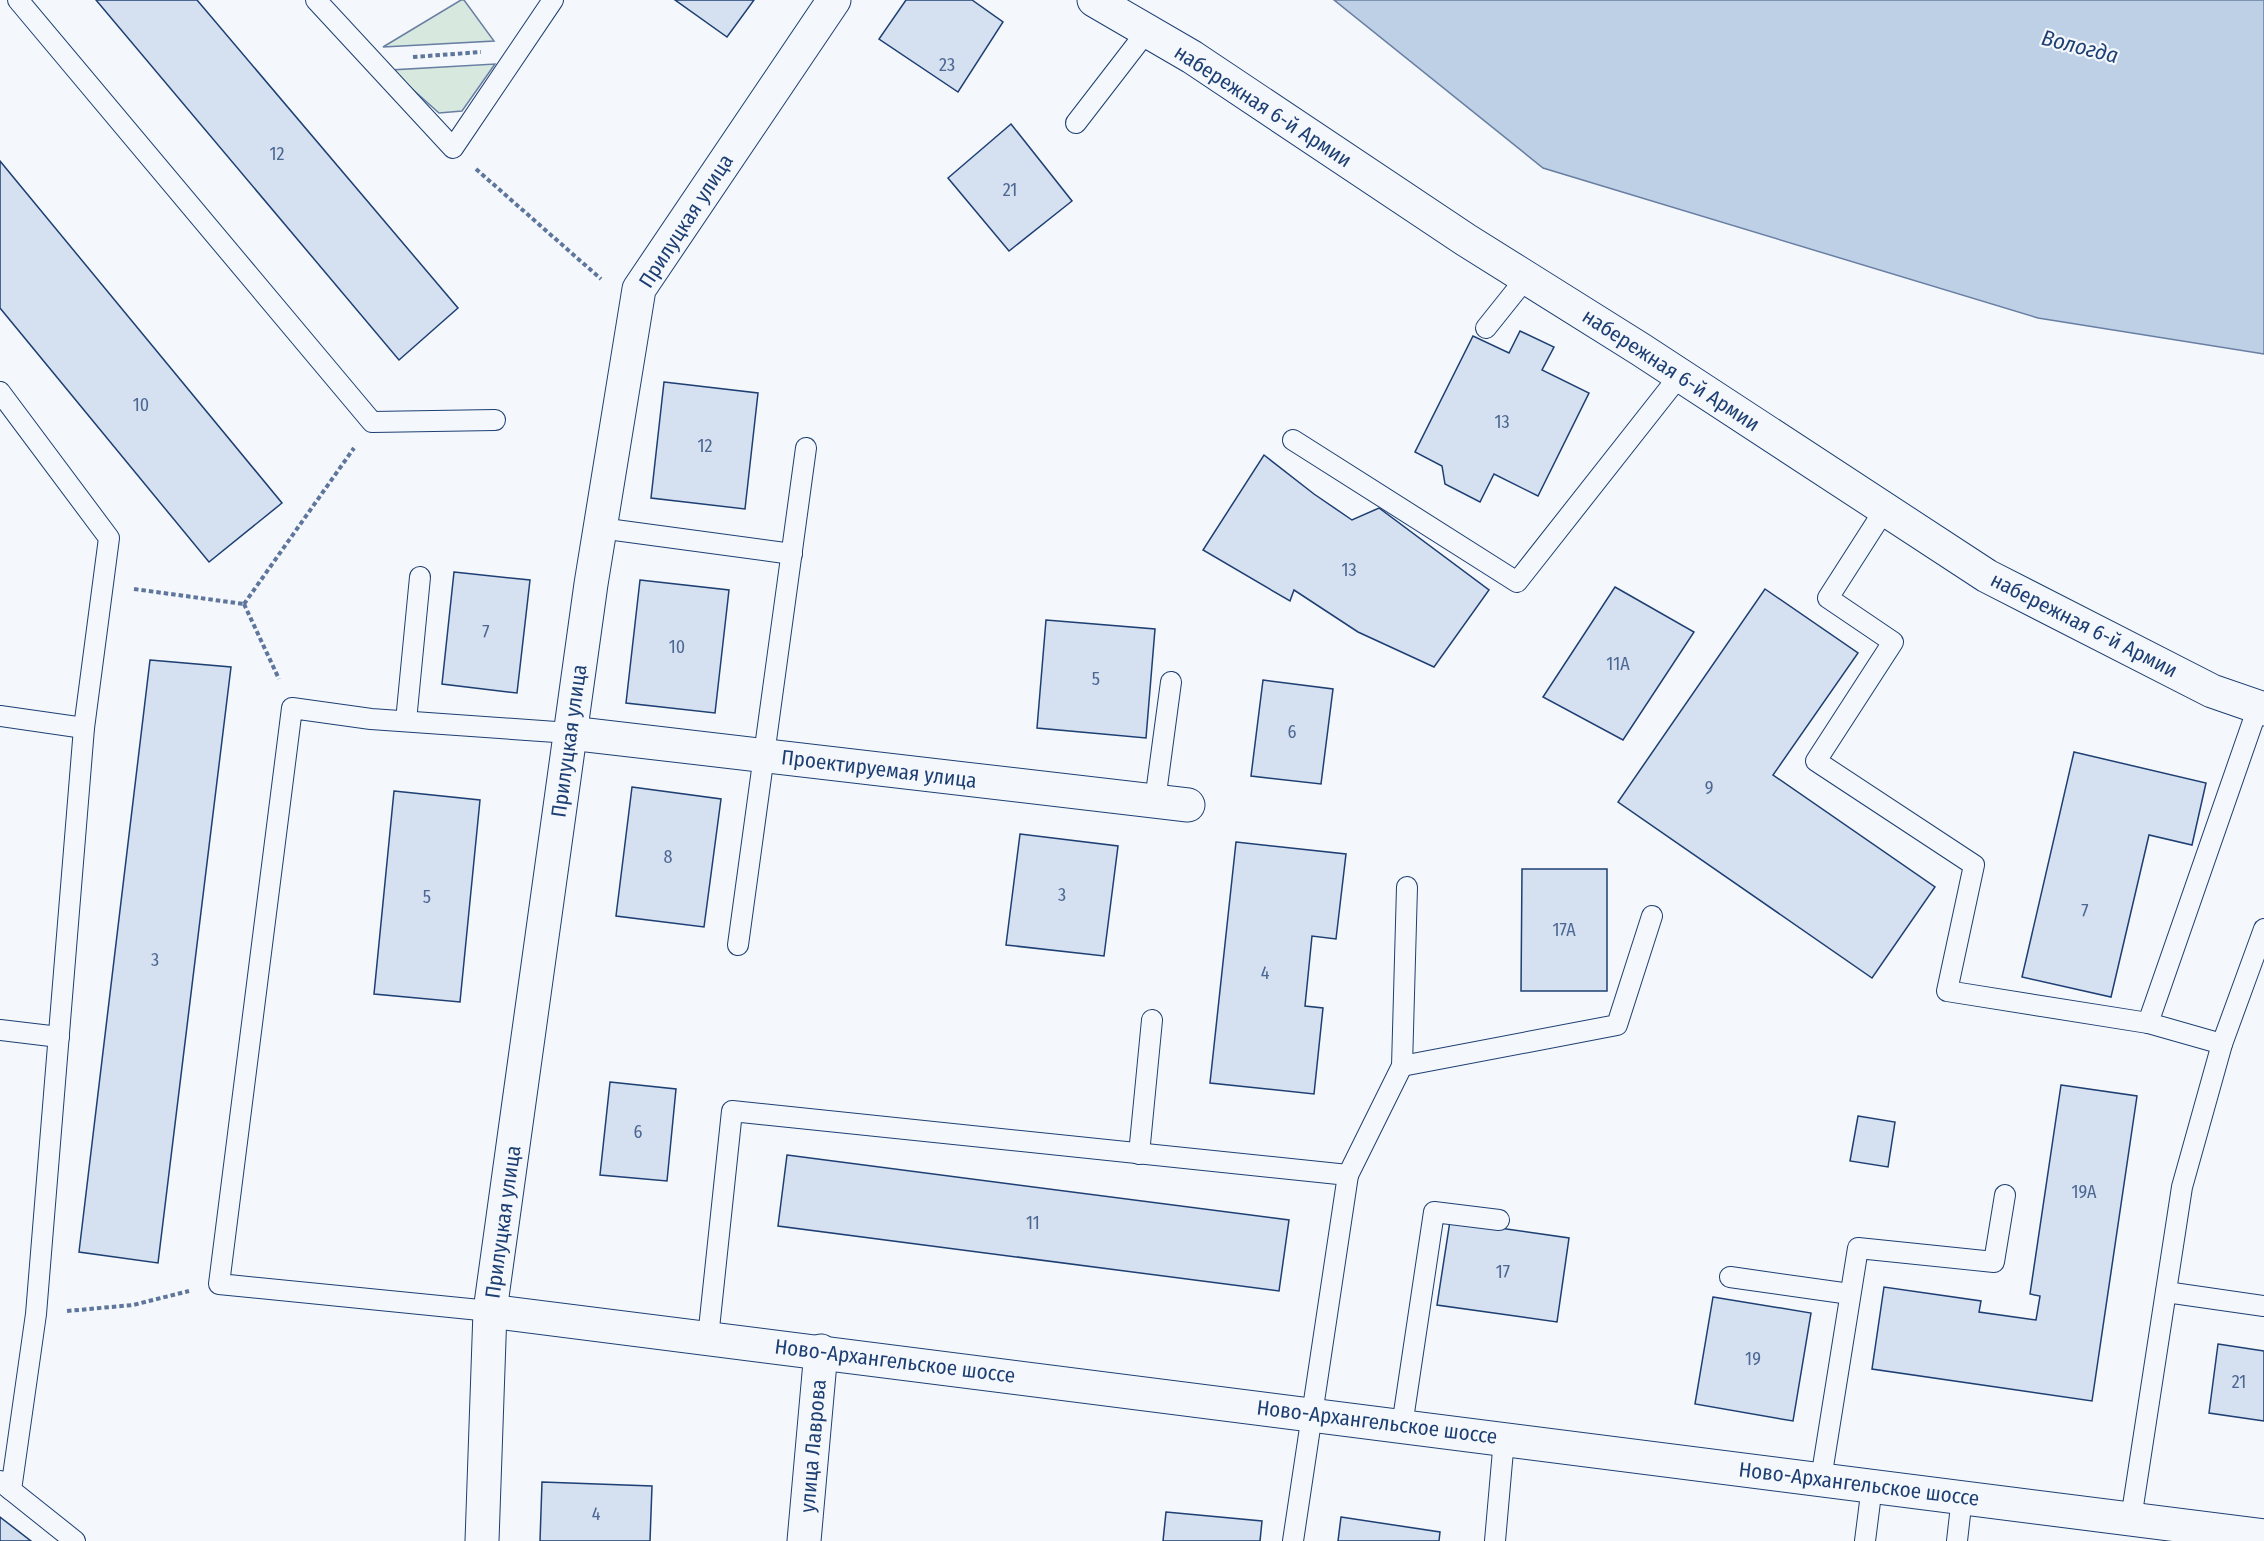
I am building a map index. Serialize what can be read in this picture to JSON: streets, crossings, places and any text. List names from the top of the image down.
{
  "streets": {
    "street": [
      "набережная 6-й Армии",
      "Прилуцкая улица",
      "Проектируемая улица",
      "Ново-Архангельское шоссе",
      "улица Лаврова"
    ]
  },
  "crossings": [
    ["Прилуцкая улица", "Проектируемая улица"],
    ["Прилуцкая улица", "Ново-Архангельское шоссе"],
    ["Ново-Архангельское шоссе", "улица Лаврова"]
  ],
  "water": ["Вологда"],
  "house_numbers": [
    "23",
    "12",
    "21",
    "10",
    "13",
    "12",
    "13",
    "7",
    "10",
    "11А",
    "5",
    "6",
    "9",
    "8",
    "3",
    "5",
    "7",
    "17А",
    "3",
    "4",
    "6",
    "19А",
    "11",
    "17",
    "19",
    "21",
    "4"
  ]
}
